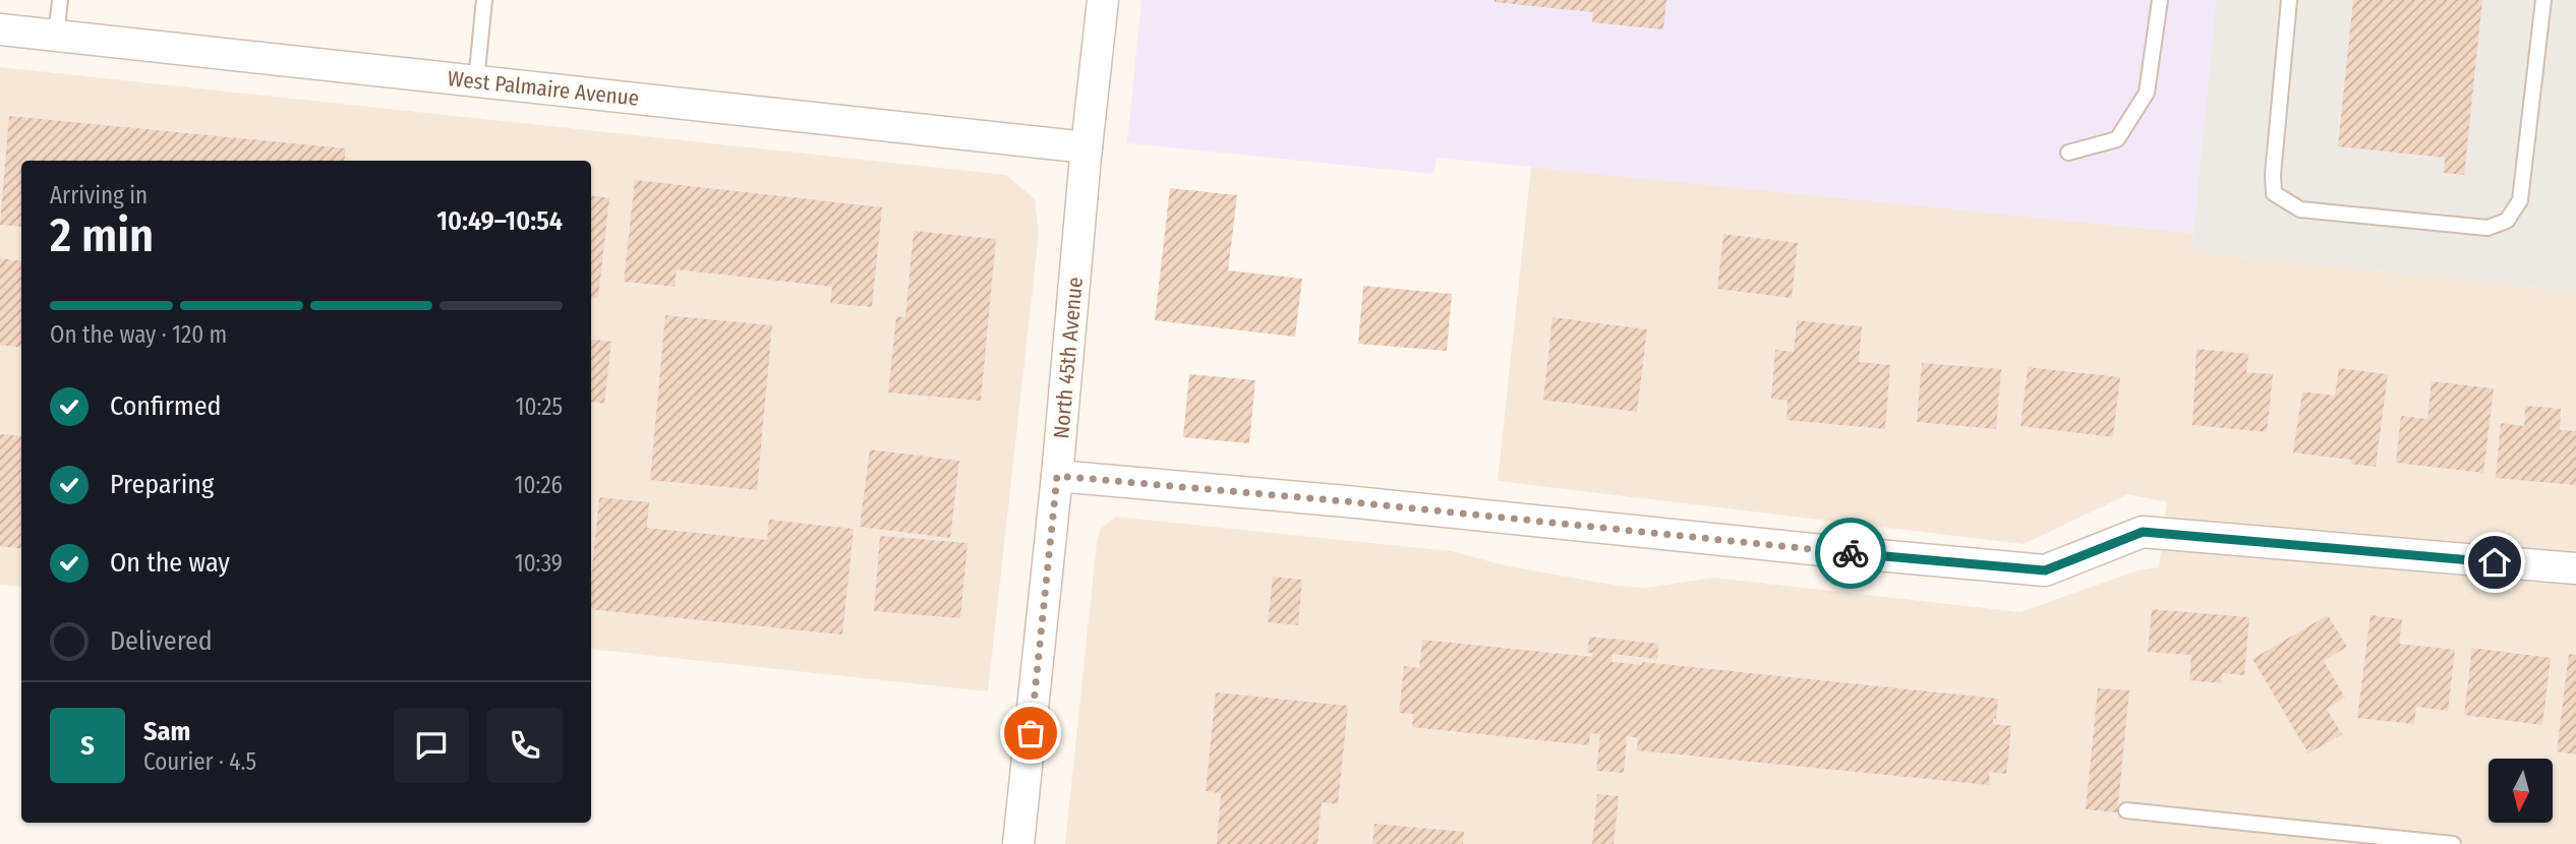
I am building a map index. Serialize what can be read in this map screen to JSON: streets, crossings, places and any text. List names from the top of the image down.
{
  "streets": {
    "street": ["West Palmaire Avenue", "North 45th Avenue"]
  },
  "crossings": [
    ["West Palmaire Avenue", "North 45th Avenue"]
  ],
  "north": "bottom",
  "page": {
    "heading": ["2 min", "Arriving in", "10:49–10:54"],
    "panel": ["Sam", "Courier · 4.5"],
    "bar": "On the way · 120 m",
    "list": [
      ["Confirmed", "10:25"],
      ["Preparing", "10:26"],
      ["On the way", "10:39"],
      "Delivered"
    ],
    "round": "S"
  }
}
